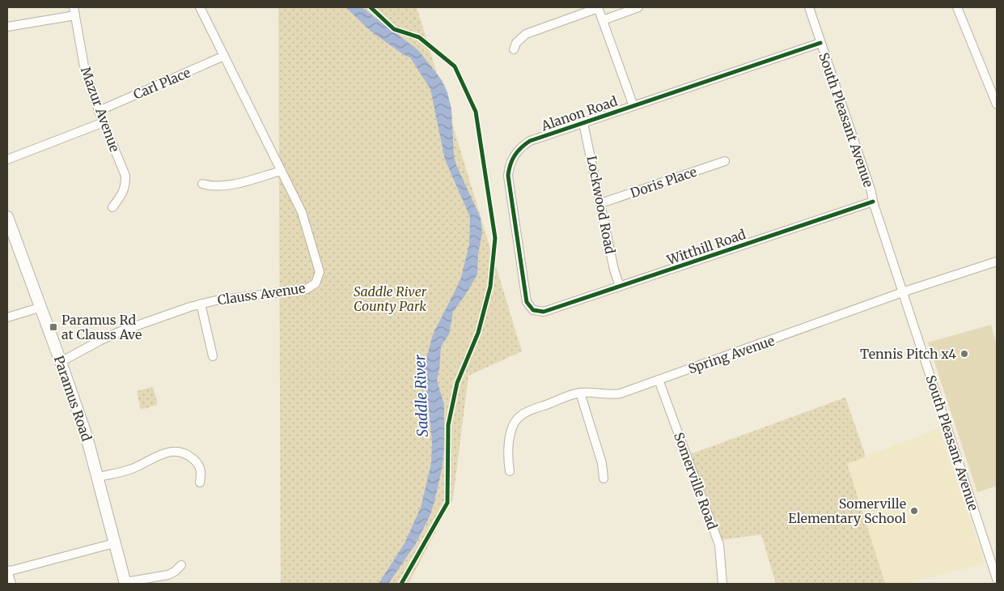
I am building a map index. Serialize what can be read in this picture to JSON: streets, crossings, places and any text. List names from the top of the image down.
{
  "streets": {
    "main road": ["Paramus Road"],
    "street": [
      "Carl Place",
      "Mazur Avenue",
      "Alanon Road",
      "South Pleasant Avenue",
      "Doris Place",
      "Lockwood Road",
      "Witthill Road",
      "Clauss Avenue",
      "Spring Avenue",
      "Somerville Road"
    ]
  },
  "crossings": [
    ["Carl Place", "Mazur Avenue"],
    ["Carl Place", "Clauss Avenue"],
    ["Alanon Road", "South Pleasant Avenue"],
    ["Alanon Road", "Lockwood Road"],
    ["Alanon Road", "Witthill Road"],
    ["South Pleasant Avenue", "Witthill Road"],
    ["South Pleasant Avenue", "Spring Avenue"],
    ["Doris Place", "Lockwood Road"],
    ["Lockwood Road", "Witthill Road"],
    ["Clauss Avenue", "Paramus Road"],
    ["Spring Avenue", "Somerville Road"]
  ],
  "water": ["Saddle River"],
  "parks": ["Saddle River County Park"],
  "places": {
    "transit": ["Paramus Rd at Clauss Ave"],
    "other": ["Tennis Pitch x4", "Somerville Elementary School"]
  }
}
